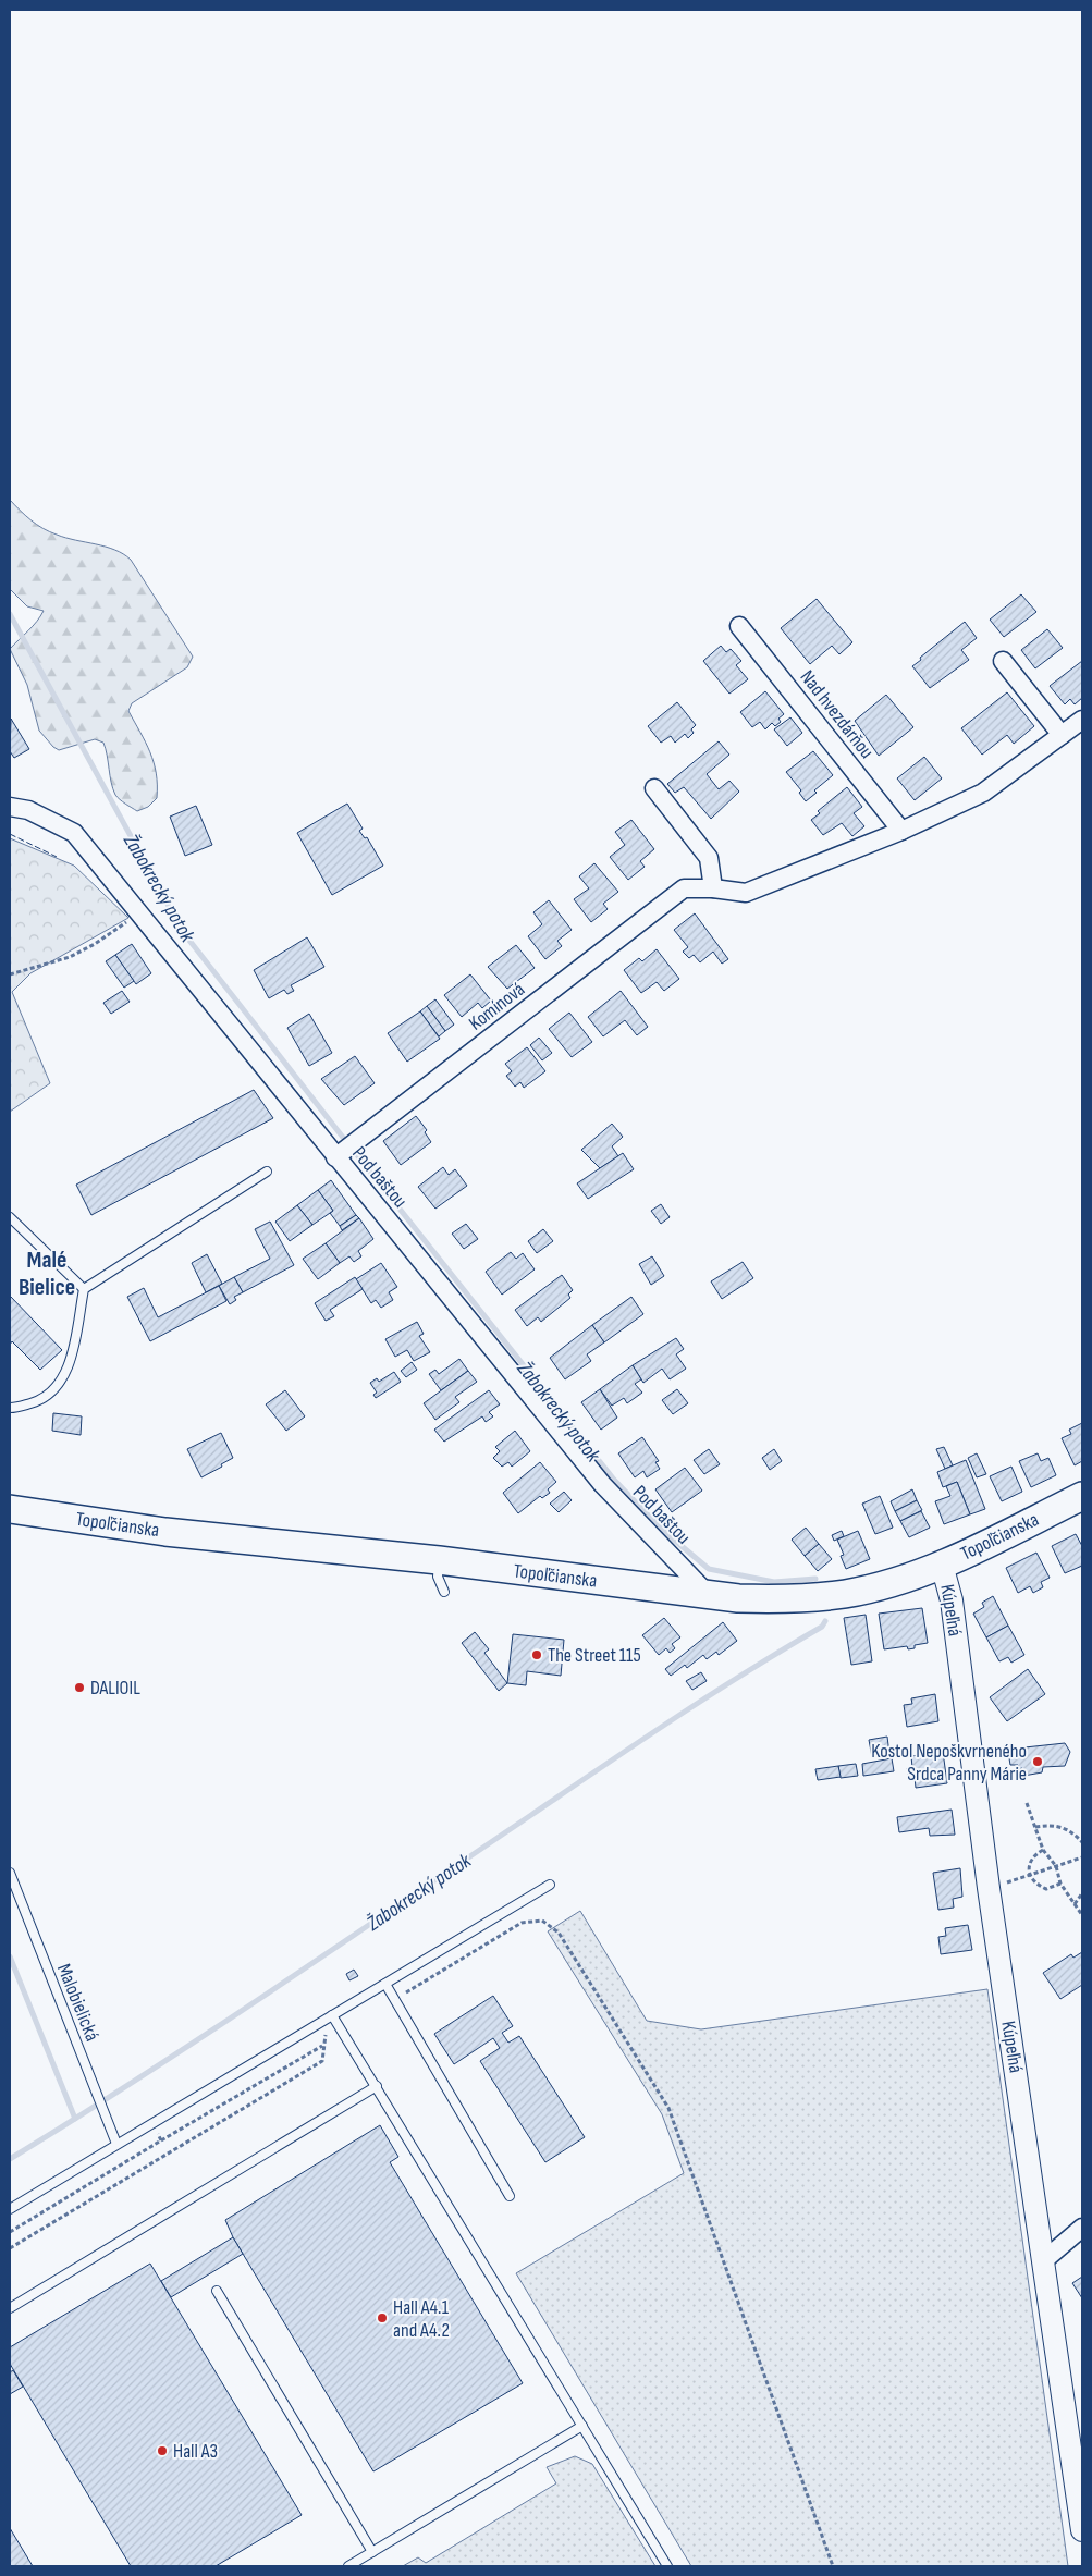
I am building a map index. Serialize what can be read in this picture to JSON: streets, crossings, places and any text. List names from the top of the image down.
{
  "streets": {
    "main road": ["Topoľčianska"],
    "street": [
      "Nad hvezdárňou",
      "Komínová",
      "Pod baštou",
      "Kúpeľná"
    ],
    "lane": ["Malobielická"]
  },
  "crossings": [
    ["Komínová", "Pod baštou"],
    ["Pod baštou", "Topoľčianska"],
    ["Topoľčianska", "Kúpeľná"]
  ],
  "districts": ["Malé Bielice"],
  "water": ["Žabokrecký potok"],
  "places": [
    "The Street 115",
    "DALIOIL",
    "Kostol Nepoškvrneného Srdca Panny Márie",
    "Hall A4.1 and A4.2",
    "Hall A3"
  ]
}
